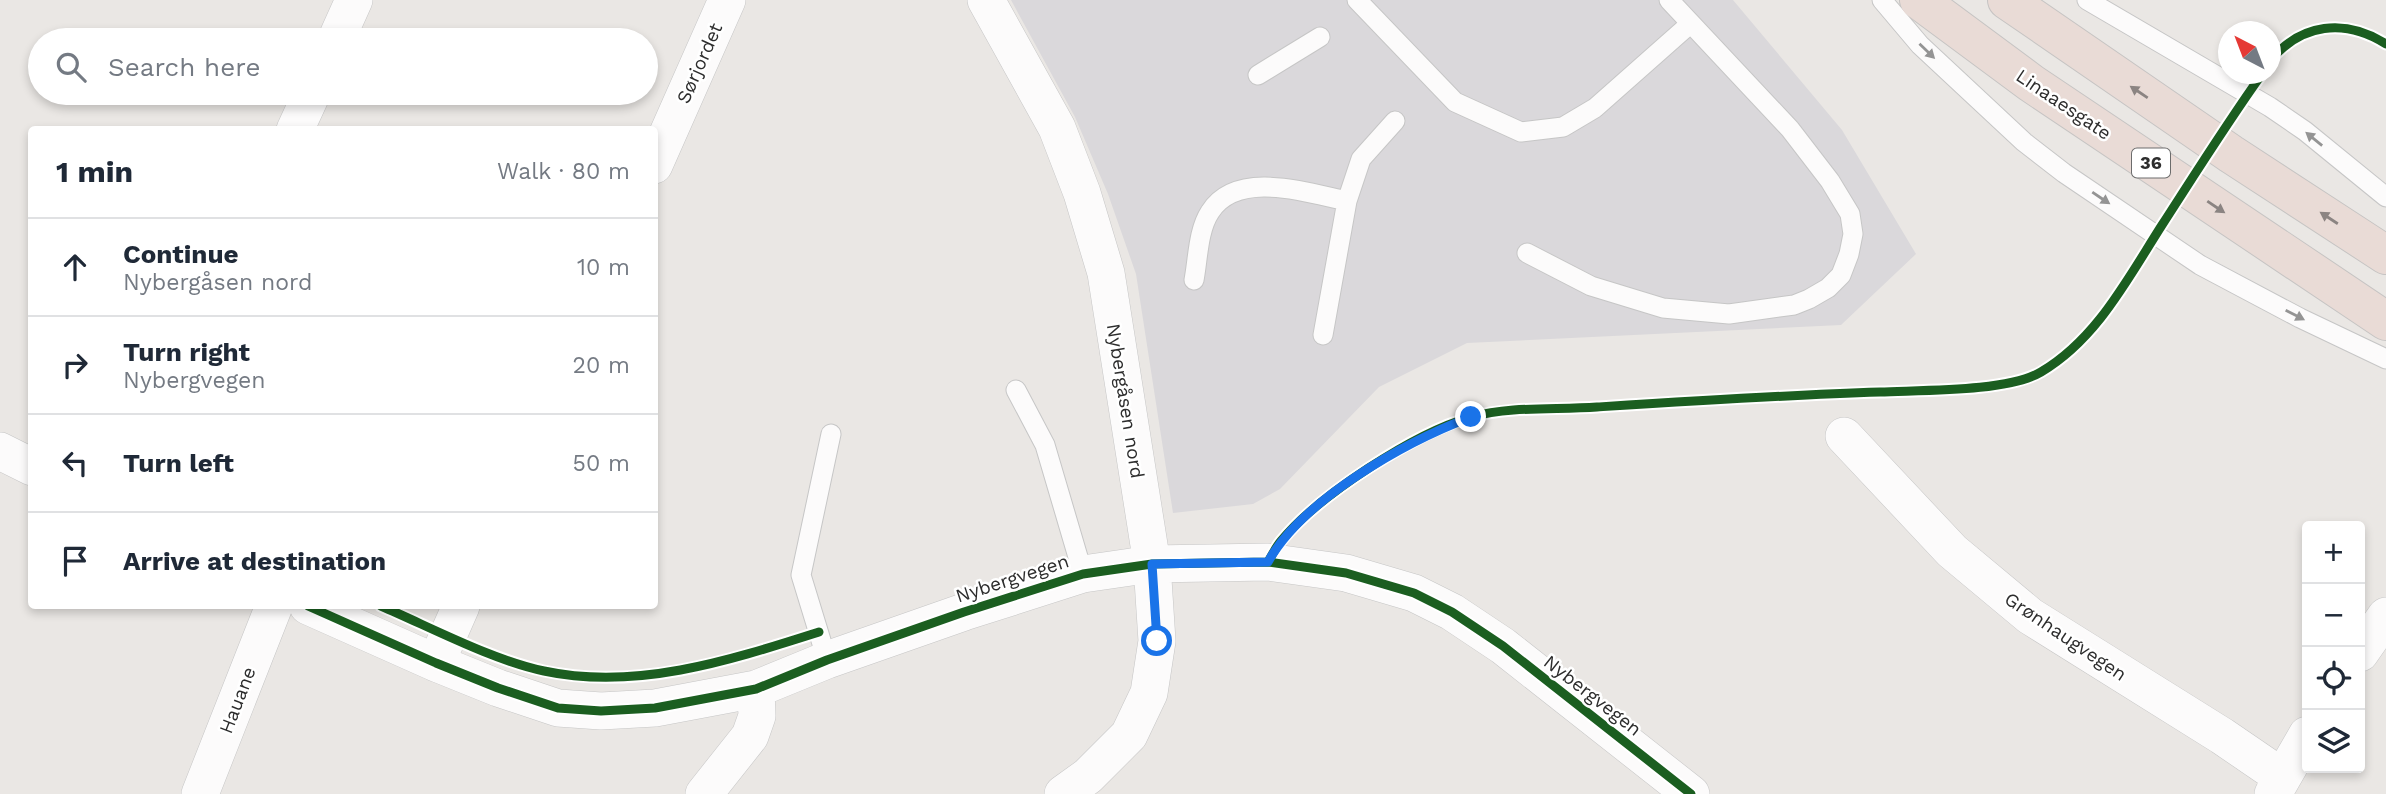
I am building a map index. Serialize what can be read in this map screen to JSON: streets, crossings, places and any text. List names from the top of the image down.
{
  "streets": {
    "highway": ["Linaaesgate", "36"],
    "street": [
      "Sørjordet",
      "Nybergåsen nord",
      "Nybergvegen",
      "Grønhaugvegen",
      "Hauane"
    ]
  },
  "crossings": [
    ["Nybergåsen nord", "Nybergvegen"]
  ],
  "north": "top left",
  "page": {
    "search": "Search here",
    "heading": ["1 min", "Walk · 80 m"],
    "list": [
      ["Continue", "Nybergåsen nord", "10 m"],
      ["Turn right", "Nybergvegen", "20 m"],
      ["Turn left", "50 m"],
      "Arrive at destination"
    ],
    "map_buttons": ["+", "−"]
  }
}
